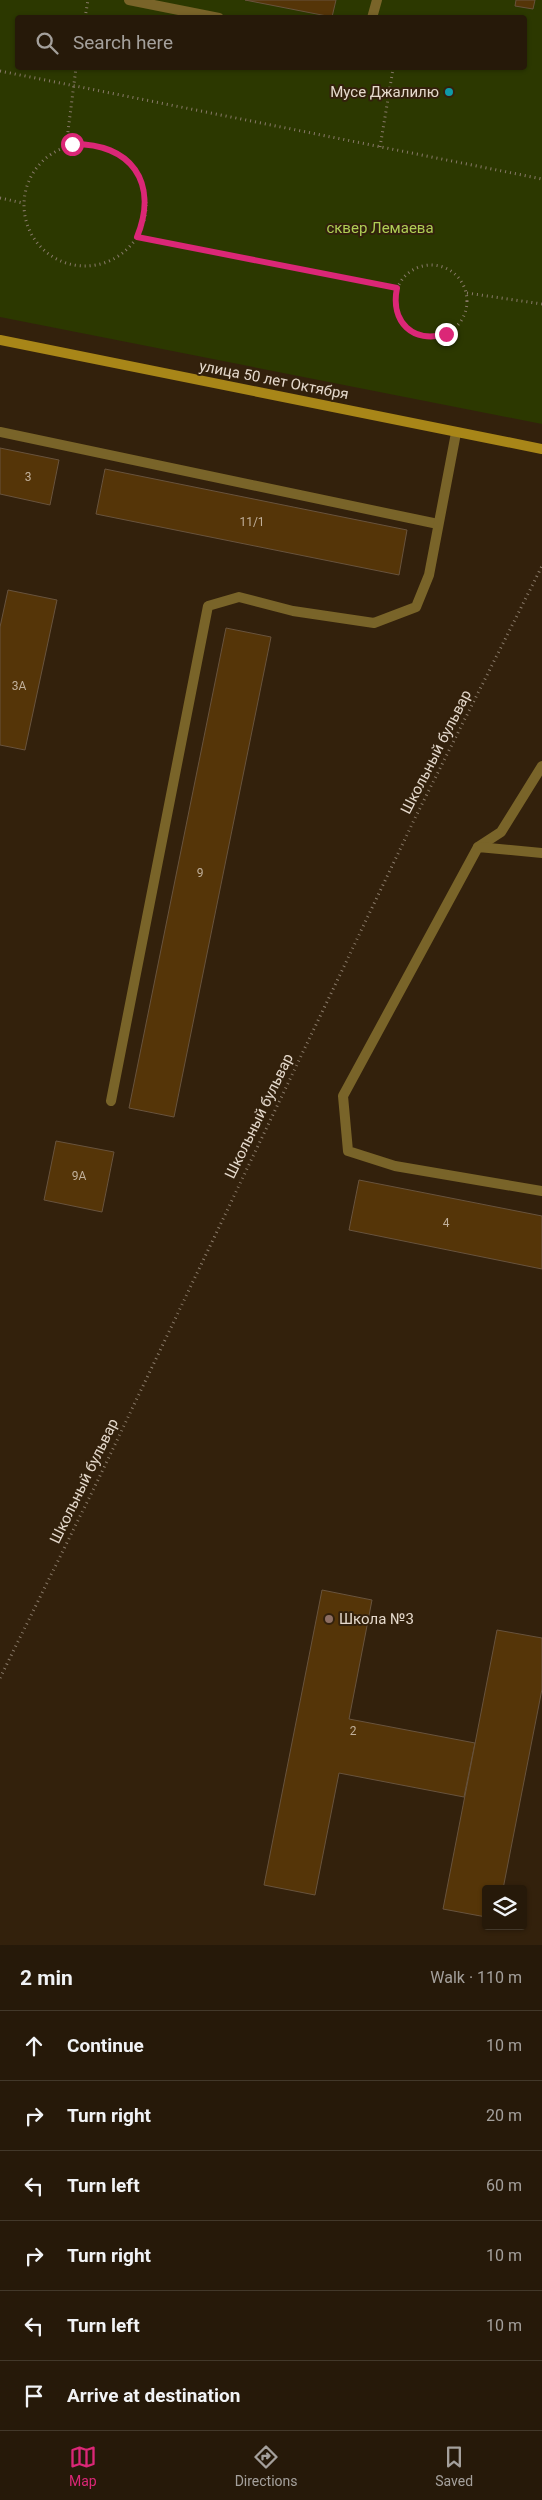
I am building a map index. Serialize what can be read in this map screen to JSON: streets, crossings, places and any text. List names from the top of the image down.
{
  "streets": {
    "street": ["улица 50 лет Октября"],
    "path": ["Школьный бульвар"]
  },
  "parks": ["сквер Лемаева"],
  "places": ["Мусе Джалилю", "Школа №3"],
  "house_numbers": [
    "3",
    "11/1",
    "3А",
    "9",
    "9А",
    "4",
    "2"
  ],
  "page": {
    "search": "Search here",
    "heading": ["2 min", "Walk · 110 m"],
    "list": [
      ["Continue", "10 m"],
      ["Turn right", "20 m"],
      ["Turn left", "60 m"],
      ["Turn right", "10 m"],
      ["Turn left", "10 m"],
      "Arrive at destination"
    ],
    "nav": ["Map", "Directions", "Saved"]
  }
}
